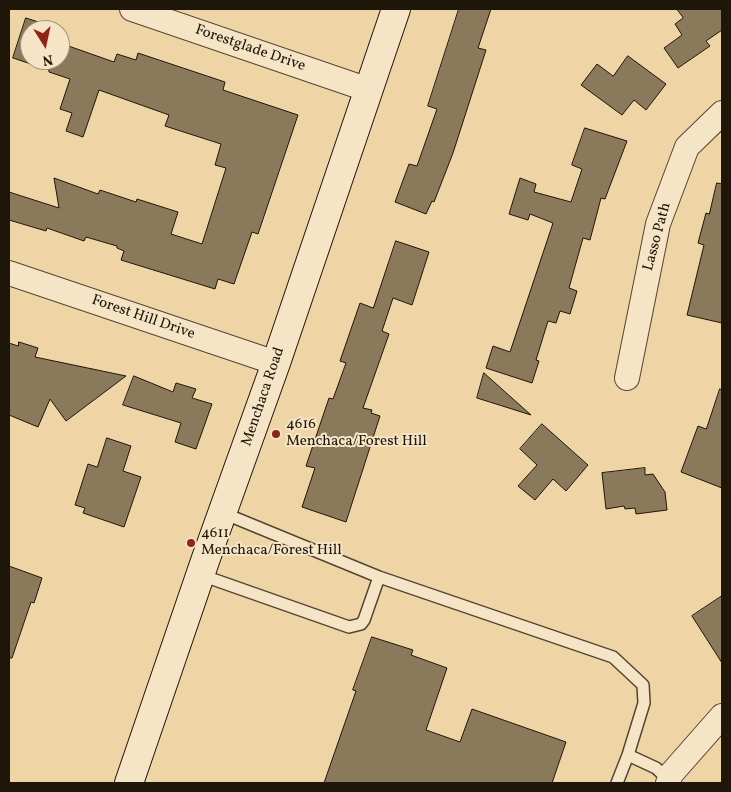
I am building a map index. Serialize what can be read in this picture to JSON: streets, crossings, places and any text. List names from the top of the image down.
{
  "streets": {
    "main road": ["Menchaca Road"],
    "street": ["Forestglade Drive", "Lasso Path", "Forest Hill Drive"]
  },
  "crossings": [
    ["Forestglade Drive", "Menchaca Road"],
    ["Forest Hill Drive", "Menchaca Road"]
  ],
  "places": ["4616 Menchaca/Forest Hill", "4611 Menchaca/Forest Hill"],
  "north": "bottom"
}
